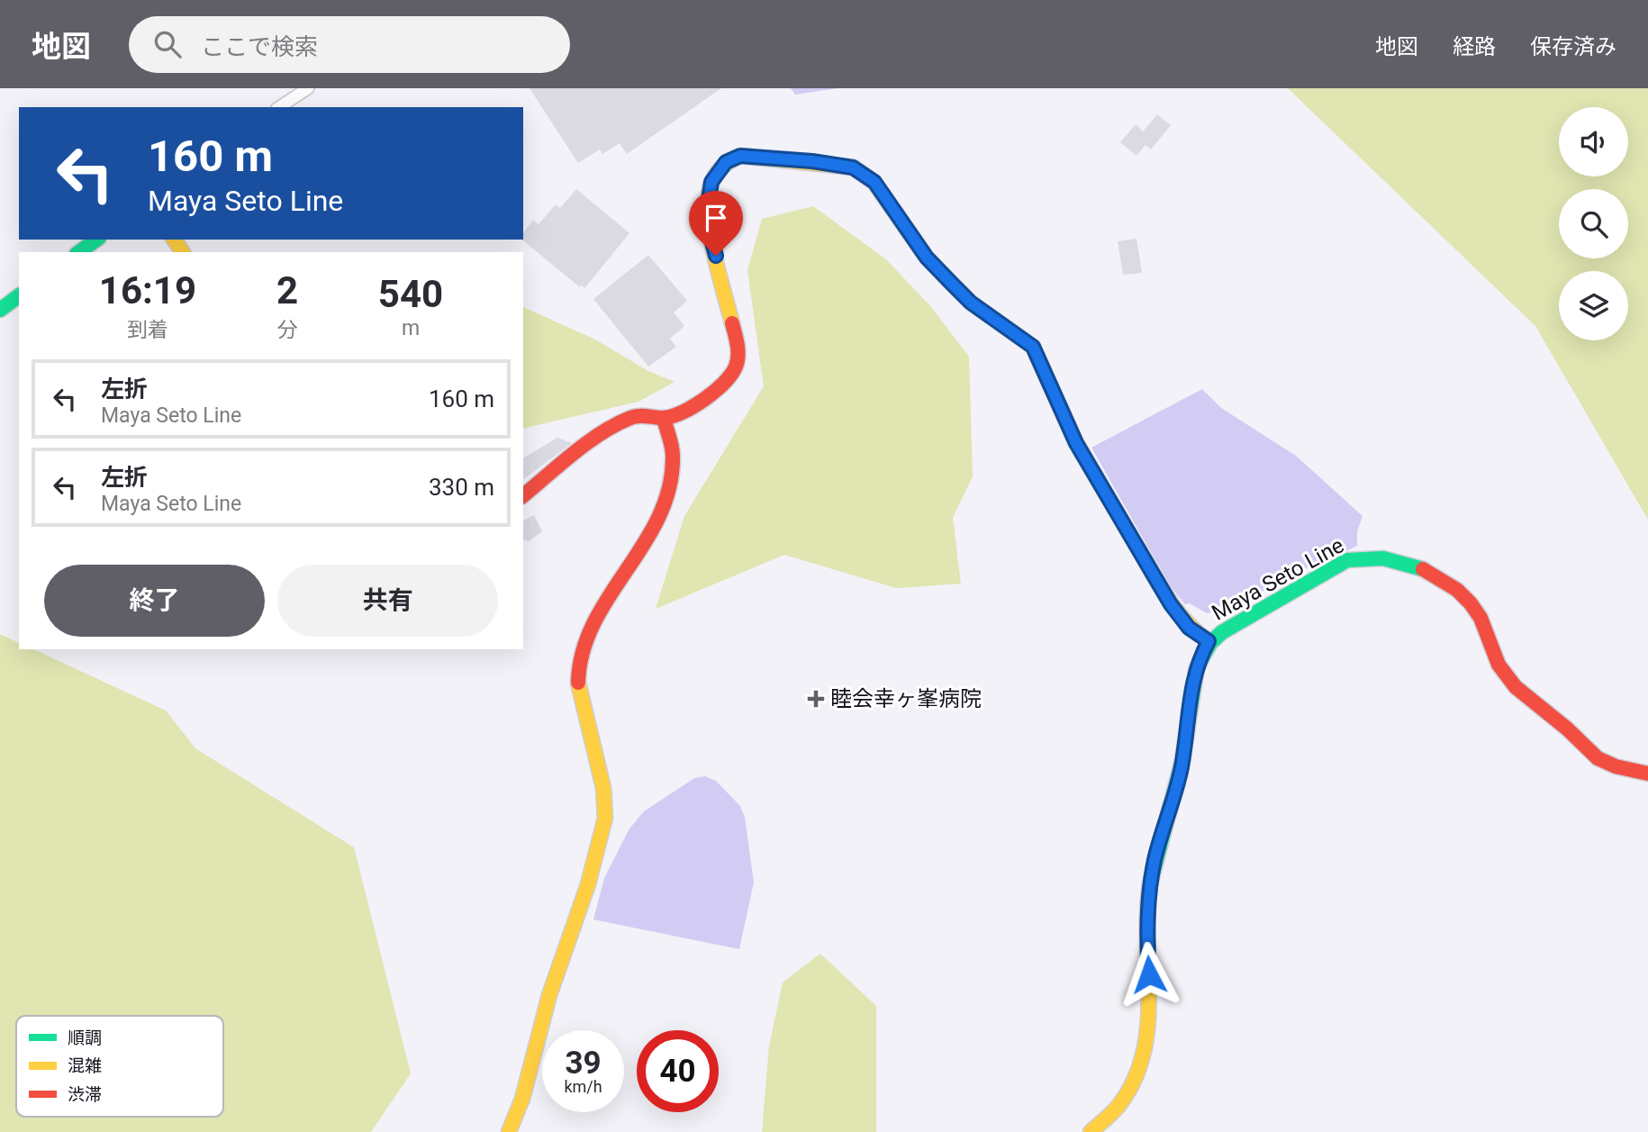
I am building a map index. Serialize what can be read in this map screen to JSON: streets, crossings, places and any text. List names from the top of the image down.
{
  "streets": {
    "main road": ["Maya Seto Line"]
  },
  "places": {
    "health": ["睦会幸ヶ峯病院"]
  },
  "legend": ["順調", "混雑", "渋滞"],
  "page": {
    "header": "地図",
    "search": "ここで検索",
    "nav": ["地図", "経路", "保存済み"],
    "turn": ["160 m", "Maya Seto Line"],
    "eta": [
      "16:19",
      "到着",
      "2",
      "分",
      "540",
      "m"
    ],
    "list": [
      {
        "name": "左折",
        "note": "Maya Seto Line",
        "value": "160 m"
      },
      {
        "name": "左折",
        "note": "Maya Seto Line",
        "value": "330 m"
      }
    ],
    "buttons": ["終了", "共有"],
    "speed": "39 km/h",
    "limit": "40"
  }
}
